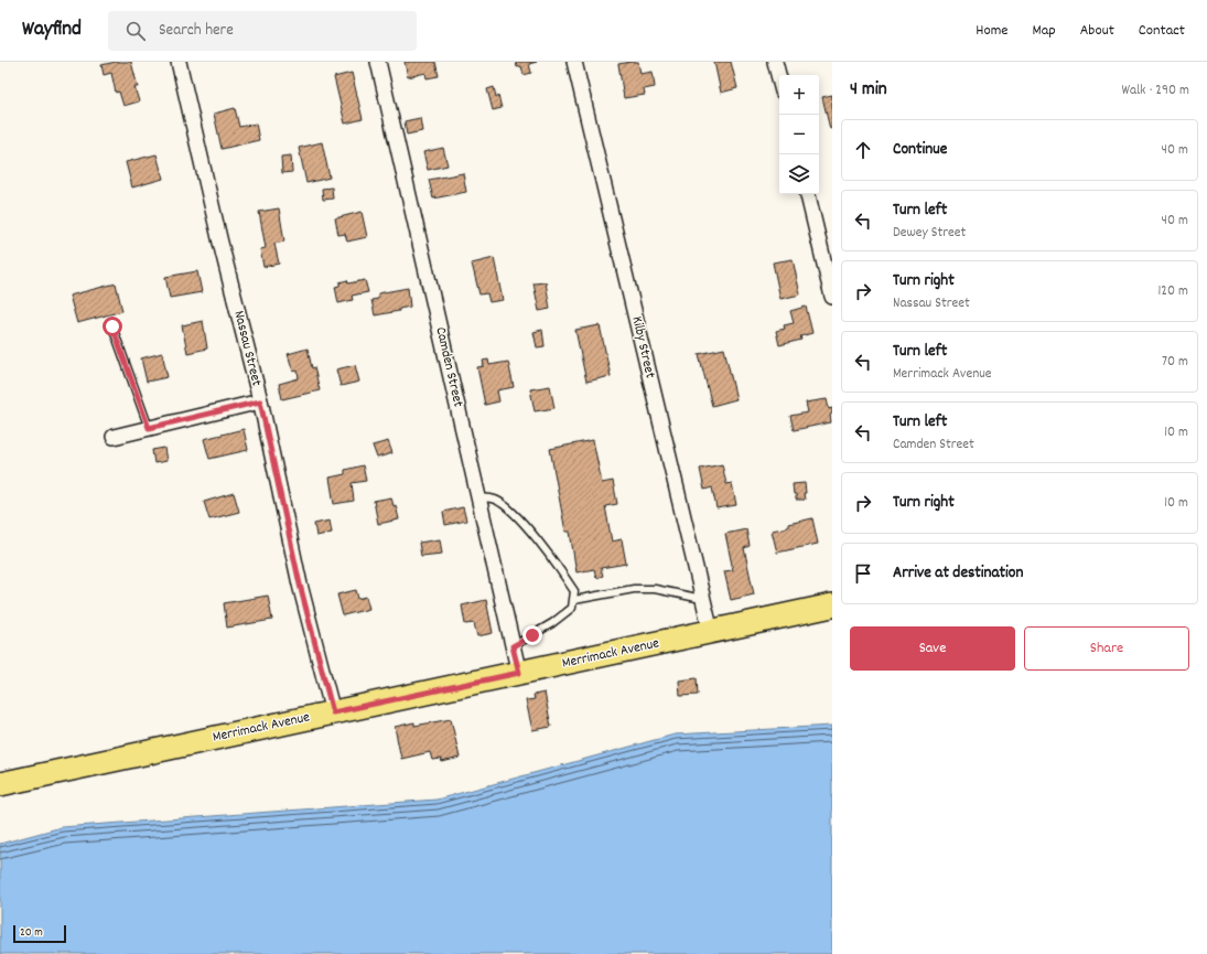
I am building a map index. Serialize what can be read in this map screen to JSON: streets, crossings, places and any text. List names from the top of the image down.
{
  "streets": {
    "main road": ["Merrimack Avenue"],
    "street": ["Kilby Street", "Nassau Street", "Camden Street"]
  },
  "crossings": [
    ["Kilby Street", "Merrimack Avenue"],
    ["Nassau Street", "Merrimack Avenue"],
    ["Camden Street", "Merrimack Avenue"]
  ],
  "scale_bar": "20 m",
  "page": {
    "header": "Wayfind",
    "search": "Search here",
    "nav": [
      "Home",
      "Map",
      "About",
      "Contact"
    ],
    "heading": ["4 min", "Walk · 290 m"],
    "map_buttons": ["+", "−"],
    "list": [
      ["Continue", "40 m"],
      ["Turn left", "Dewey Street", "40 m"],
      ["Turn right", "Nassau Street", "120 m"],
      ["Turn left", "Merrimack Avenue", "70 m"],
      ["Turn left", "Camden Street", "10 m"],
      ["Turn right", "10 m"],
      "Arrive at destination"
    ],
    "buttons": ["Save", "Share"],
    "scale": "20 m"
  }
}
